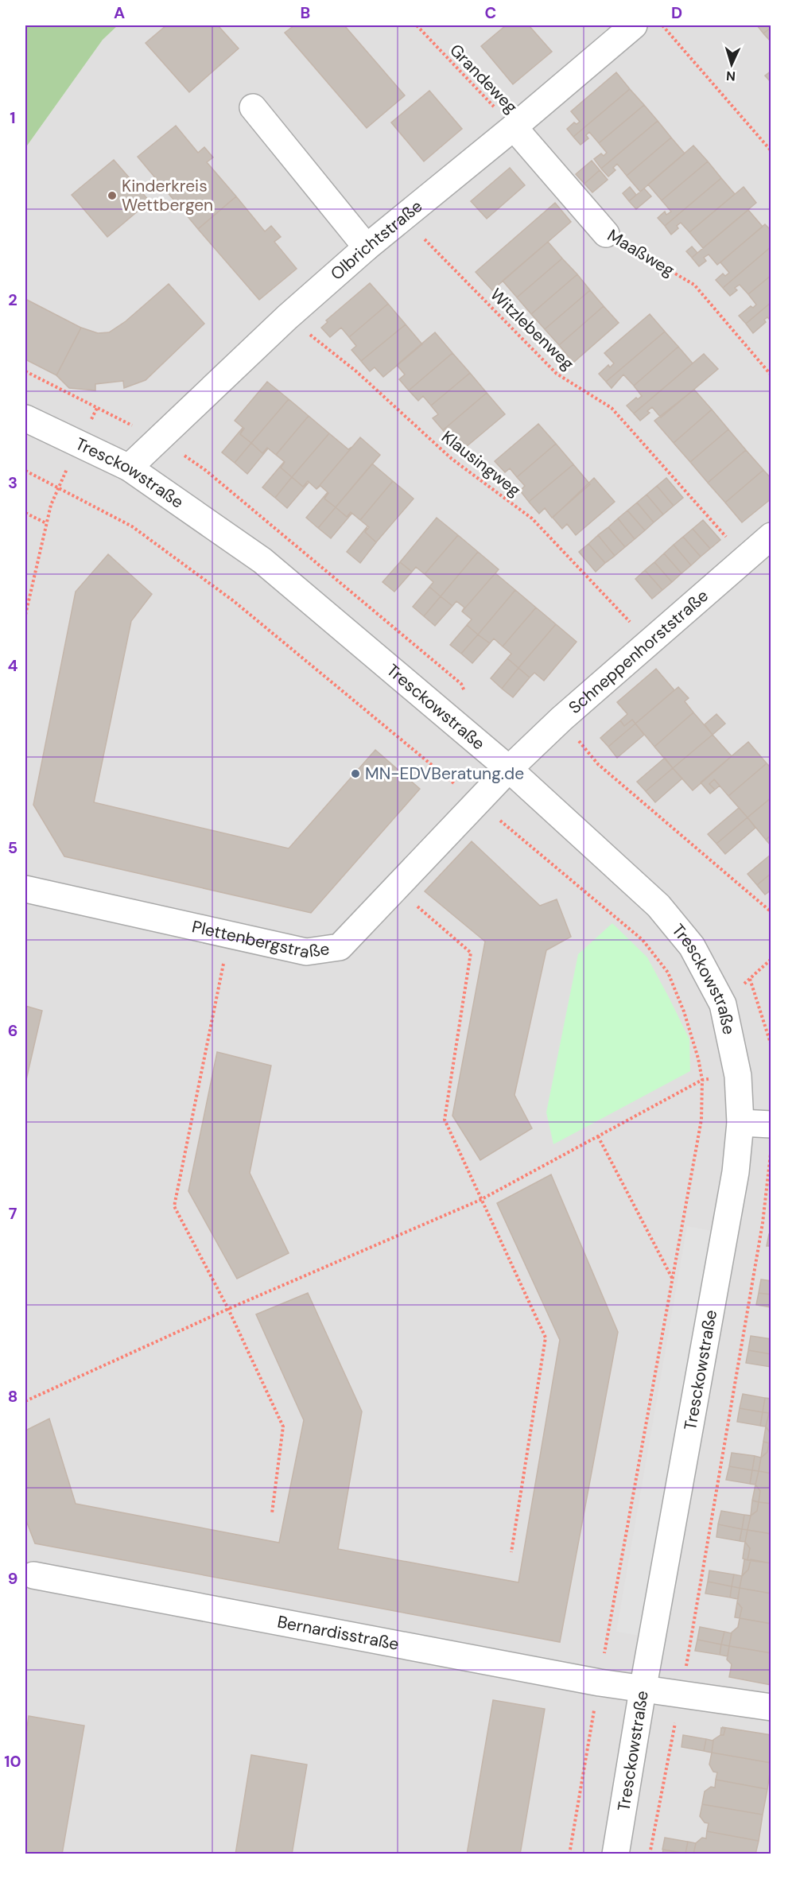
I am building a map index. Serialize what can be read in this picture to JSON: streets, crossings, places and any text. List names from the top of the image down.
{
  "streets": {
    "street": [
      "Olbrichtstraße",
      "Maaßweg",
      "Tresckowstraße",
      "Schneppenhorststraße",
      "Plettenbergstraße",
      "Bernardisstraße"
    ],
    "path": ["Grandeweg", "Witzlebenweg", "Klausingweg"]
  },
  "crossings": [
    ["Grandeweg", "Olbrichtstraße"],
    ["Grandeweg", "Maaßweg"],
    ["Olbrichtstraße", "Maaßweg"],
    ["Olbrichtstraße", "Witzlebenweg"],
    ["Olbrichtstraße", "Klausingweg"],
    ["Olbrichtstraße", "Tresckowstraße"],
    ["Witzlebenweg", "Schneppenhorststraße"],
    ["Klausingweg", "Schneppenhorststraße"],
    ["Tresckowstraße", "Schneppenhorststraße"],
    ["Tresckowstraße", "Plettenbergstraße"],
    ["Tresckowstraße", "Bernardisstraße"],
    ["Schneppenhorststraße", "Plettenbergstraße"]
  ],
  "places": ["Kinderkreis Wettbergen", "MN-EDVBeratung.de"],
  "north": "bottom",
  "grid": {
    "columns": [
      "A",
      "B",
      "C",
      "D"
    ],
    "rows": [
      "1",
      "2",
      "3",
      "4",
      "5",
      "6",
      "7",
      "8",
      "9",
      "10"
    ]
  }
}
